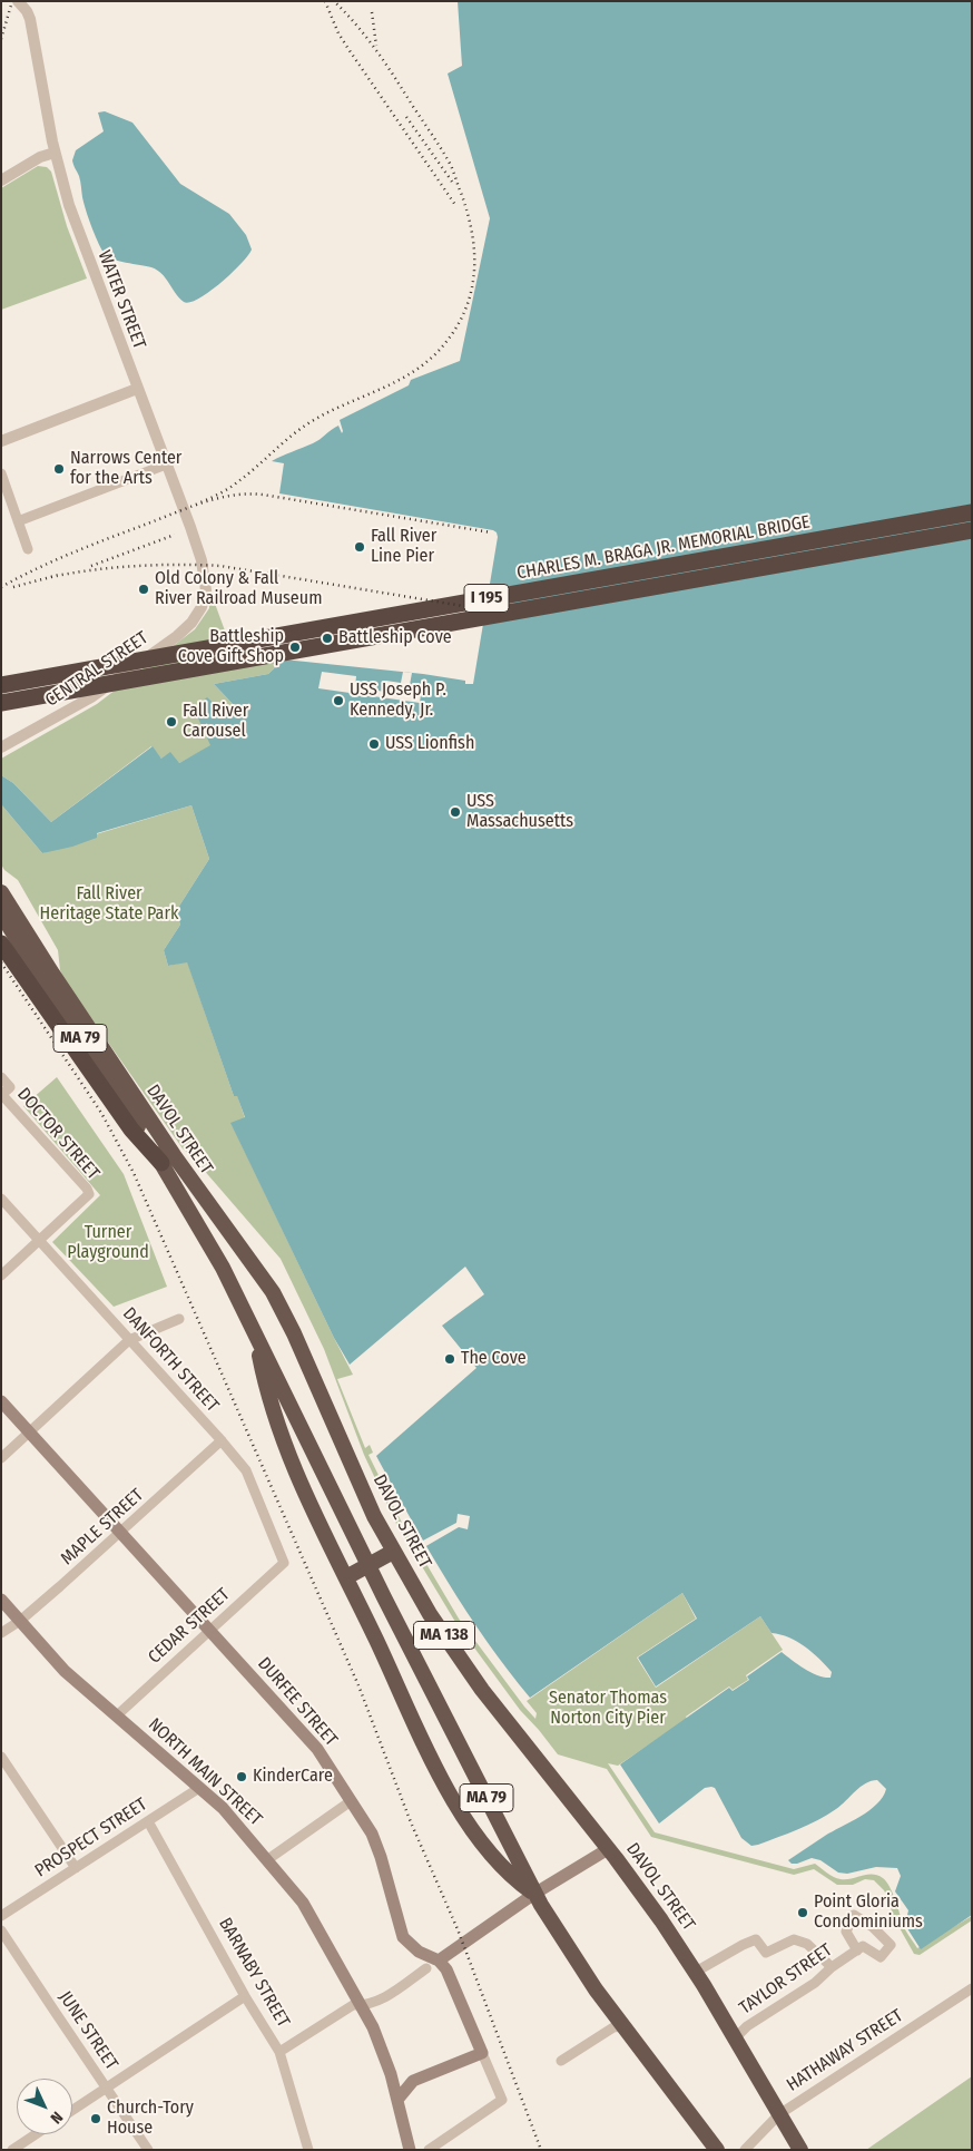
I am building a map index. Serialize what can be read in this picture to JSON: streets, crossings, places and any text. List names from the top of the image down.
{
  "streets": {
    "highway": [
      "CHARLES M. BRAGA JR. MEMORIAL BRIDGE",
      "I 195",
      "MA 79",
      "DAVOL STREET",
      "MA 138"
    ],
    "main road": ["DURFEE STREET", "NORTH MAIN STREET"],
    "street": [
      "WATER STREET",
      "CENTRAL STREET",
      "DOCTOR STREET",
      "DANFORTH STREET",
      "MAPLE STREET",
      "CEDAR STREET",
      "PROSPECT STREET",
      "BARNABY STREET",
      "TAYLOR STREET",
      "JUNE STREET",
      "HATHAWAY STREET"
    ]
  },
  "crossings": [
    ["WATER STREET", "CENTRAL STREET"],
    ["DAVOL STREET", "TAYLOR STREET"],
    ["DAVOL STREET", "HATHAWAY STREET"],
    ["DOCTOR STREET", "DANFORTH STREET"],
    ["DANFORTH STREET", "MAPLE STREET"],
    ["DANFORTH STREET", "CEDAR STREET"],
    ["MAPLE STREET", "DURFEE STREET"],
    ["MAPLE STREET", "NORTH MAIN STREET"],
    ["CEDAR STREET", "DURFEE STREET"],
    ["CEDAR STREET", "NORTH MAIN STREET"],
    ["NORTH MAIN STREET", "PROSPECT STREET"],
    ["PROSPECT STREET", "BARNABY STREET"]
  ],
  "parks": ["Fall River Heritage State Park", "Turner Playground", "Senator Thomas Norton City Pier"],
  "places": [
    "Narrows Center for the Arts",
    "Fall River Line Pier",
    "Old Colony & Fall River Railroad Museum",
    "Battleship Cove",
    "Battleship Cove Gift Shop",
    "USS Joseph P. Kennedy, Jr.",
    "Fall River Carousel",
    "USS Lionfish",
    "USS Massachusetts",
    "The Cove",
    "KinderCare",
    "Point Gloria Condominiums",
    "Church-Tory House"
  ],
  "north": "bottom right"
}
